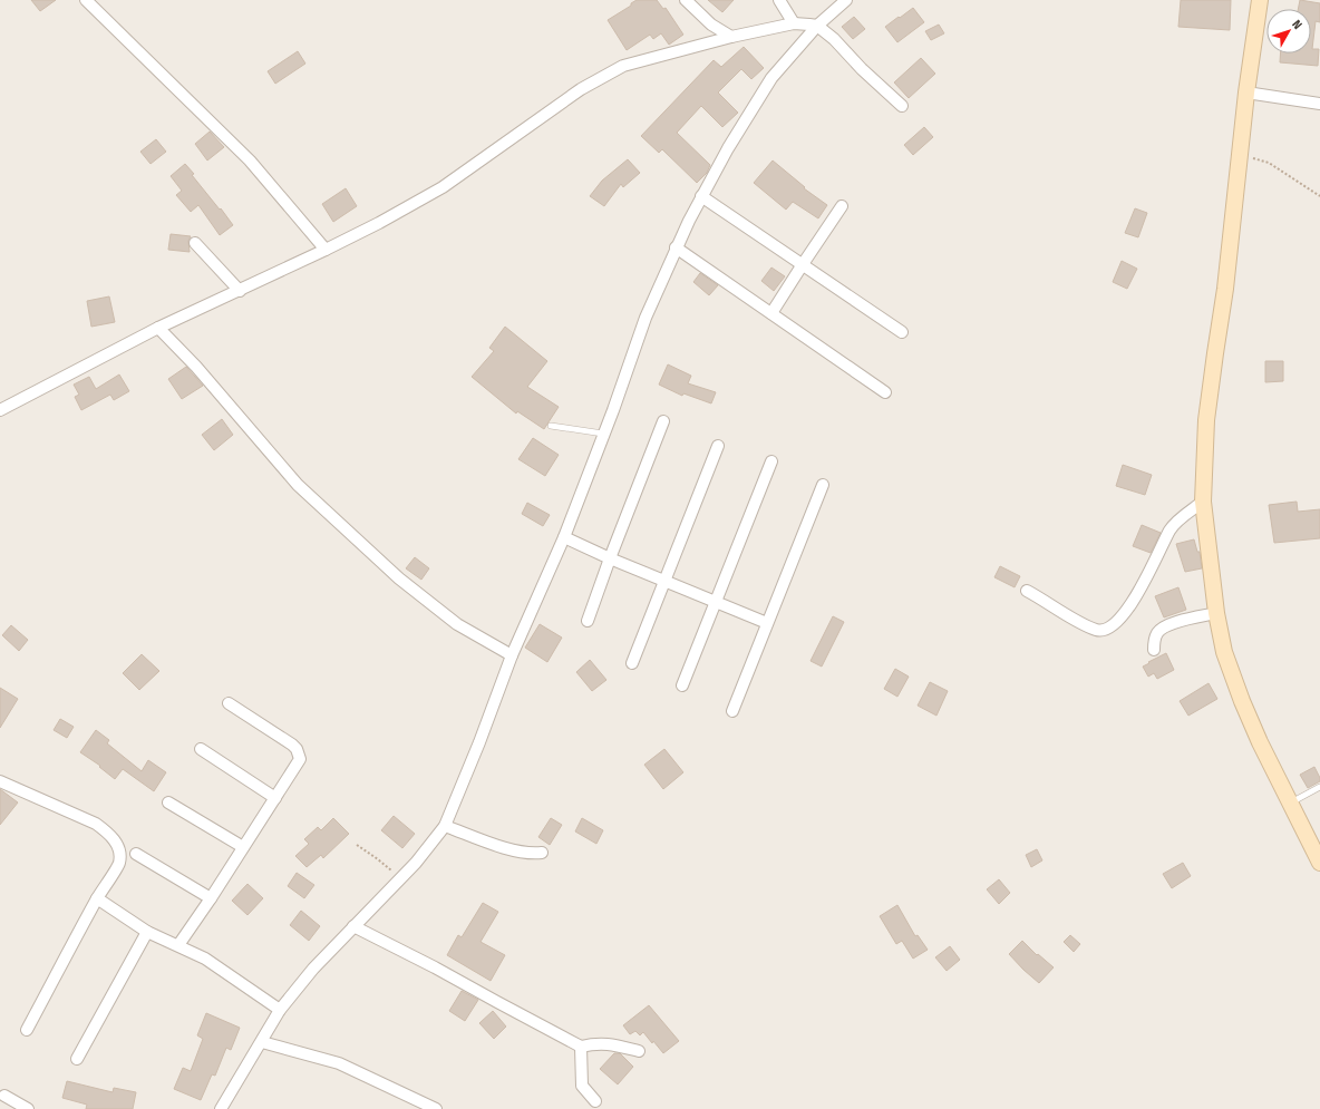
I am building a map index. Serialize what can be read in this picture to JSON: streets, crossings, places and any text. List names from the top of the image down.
{
  "north": "top right"
}
